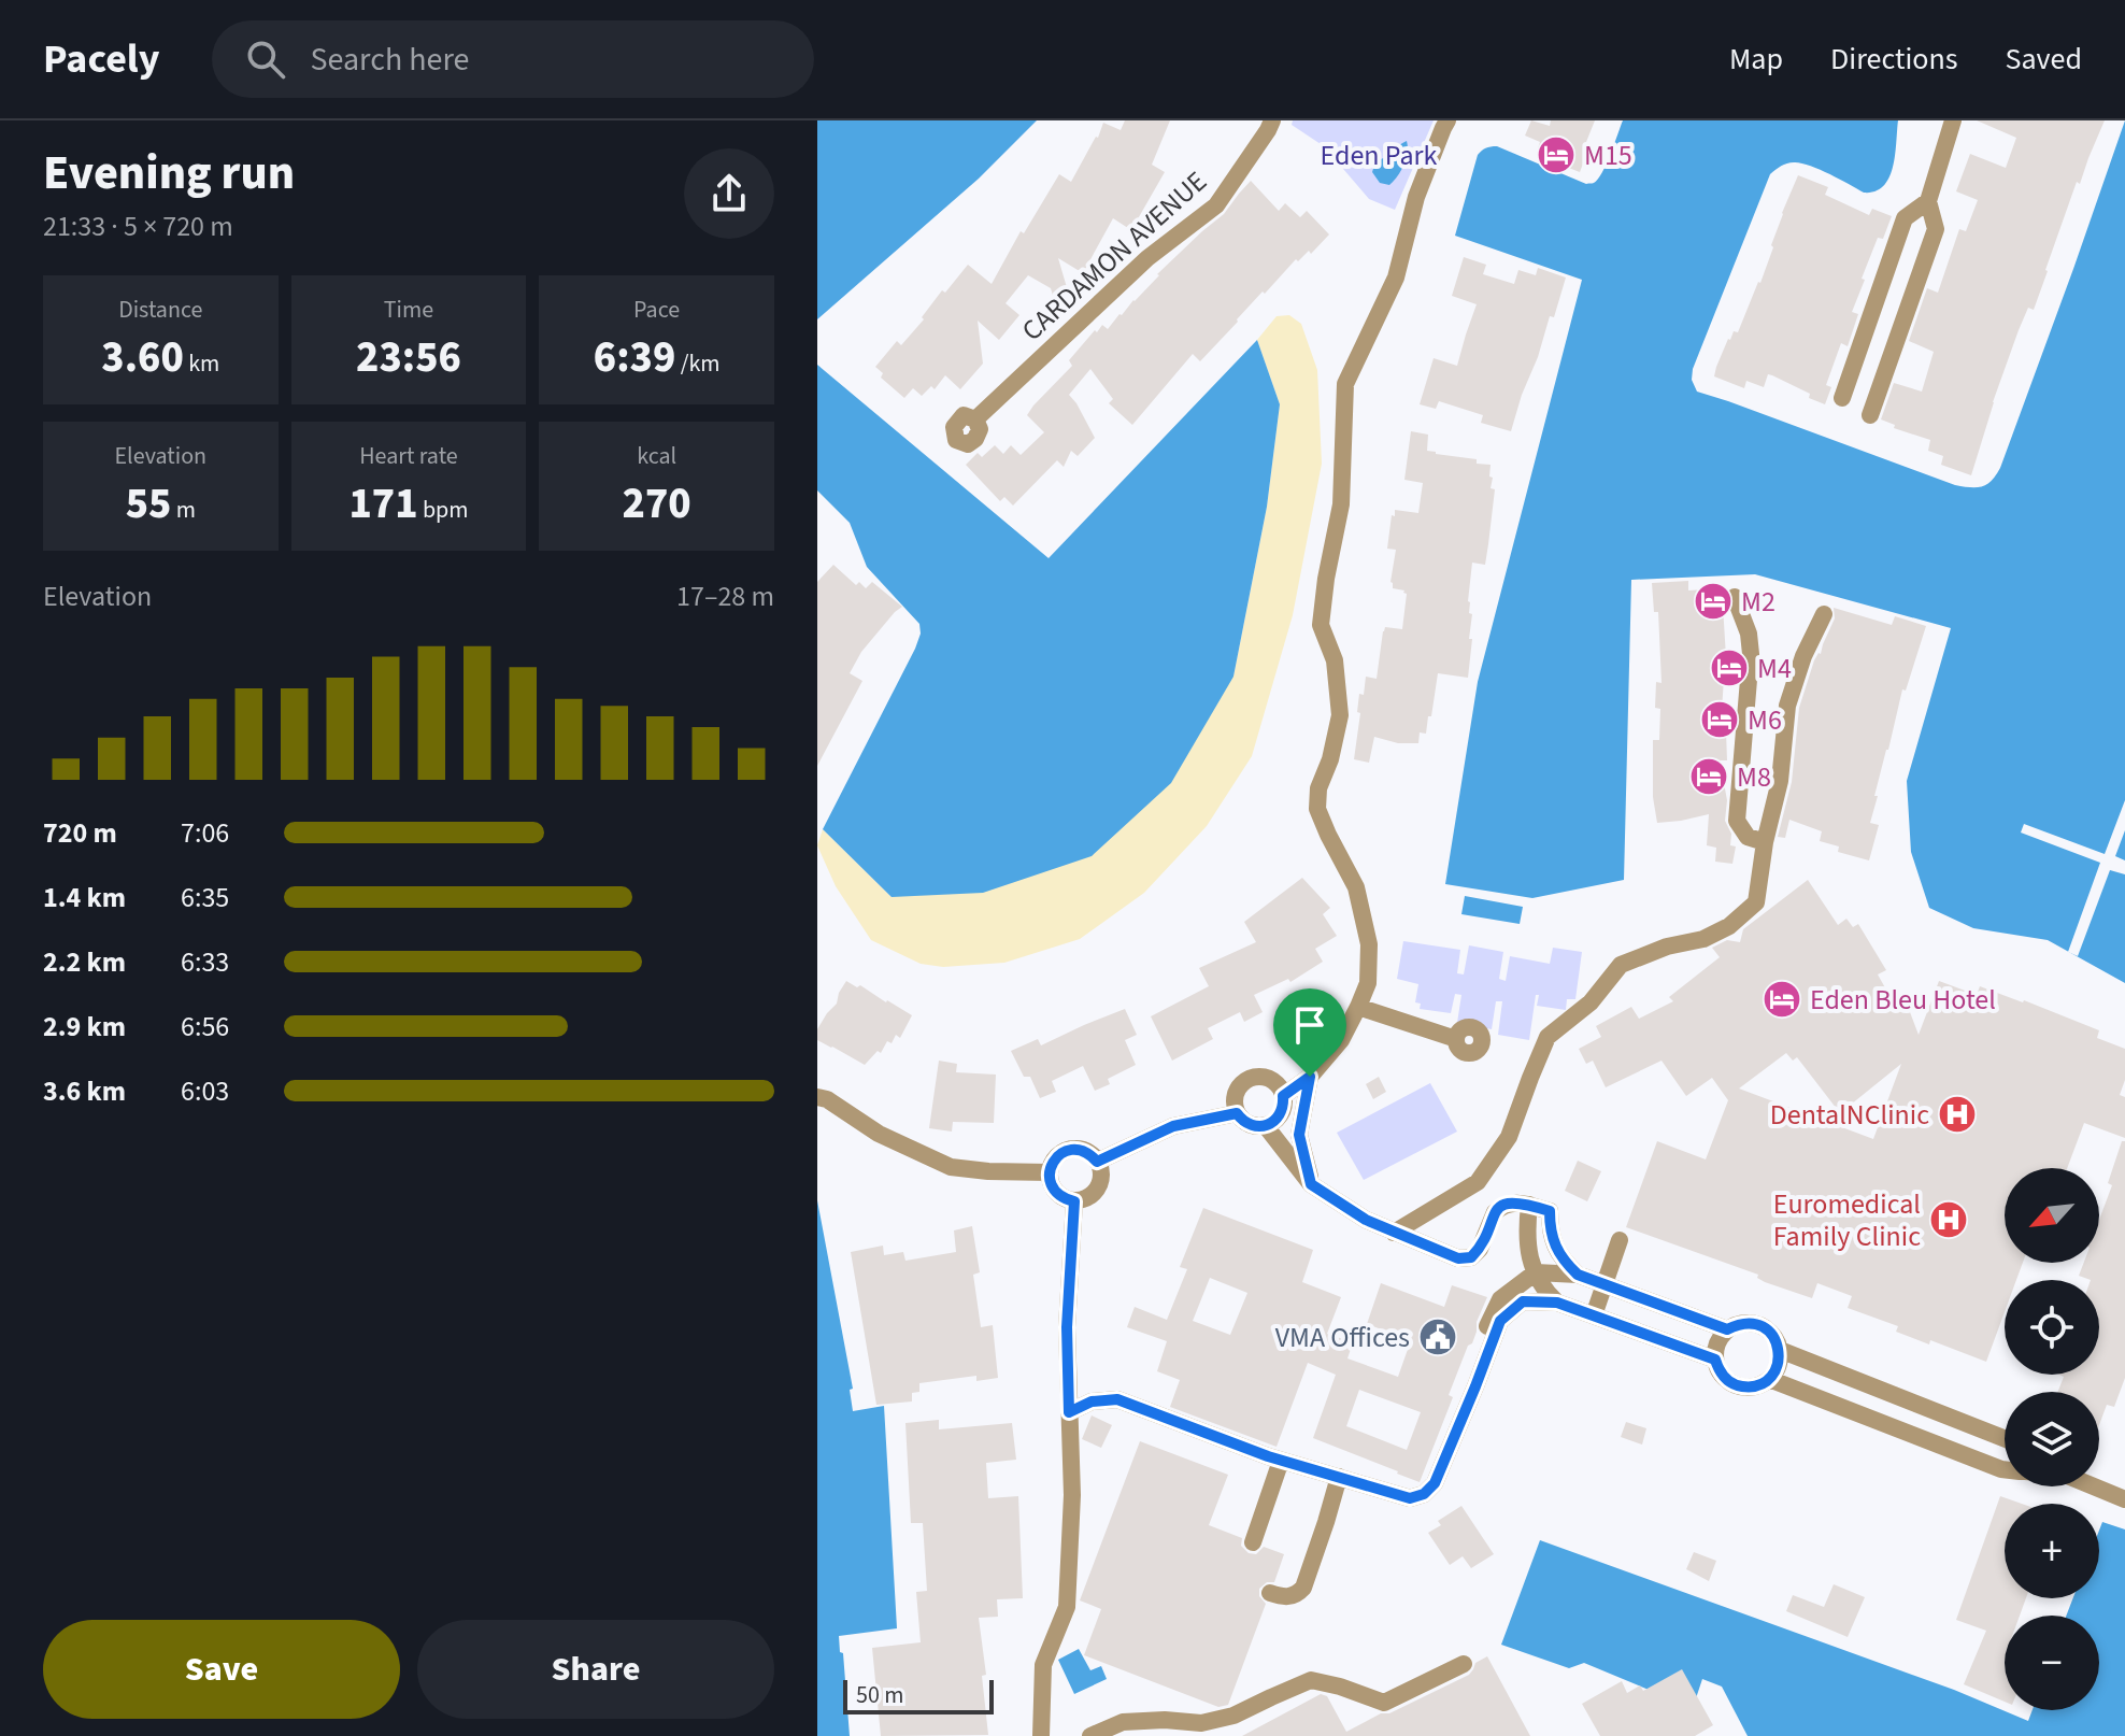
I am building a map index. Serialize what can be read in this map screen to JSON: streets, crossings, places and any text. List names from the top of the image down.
{
  "streets": {
    "street": ["CARDAMON AVENUE"]
  },
  "parks": ["Eden Park"],
  "places": {
    "hotel": [
      "M15",
      "M2",
      "M4",
      "M6",
      "M8",
      "Eden Bleu Hotel"
    ],
    "hospital": ["DentalNClinic", "Euromedical Family Clinic"],
    "public building": ["VMA Offices"]
  },
  "scale_bar": "50 m",
  "north": "bottom left",
  "page": {
    "header": "Pacely",
    "search": "Search here",
    "nav": ["Map", "Directions", "Saved"],
    "heading": ["Evening run", "21:33 · 5 × 720 m"],
    "stats": [
      ["Distance", "3.60 km"],
      ["Time", "23:56"],
      ["Pace", "6:39 /km"],
      ["Elevation", "55 m"],
      ["Heart rate", "171 bpm"],
      ["kcal", "270"]
    ],
    "chart": ["Elevation", "17–28 m"],
    "list": [
      {
        "name": "720 m",
        "note": "7:06"
      },
      {
        "name": "1.4 km",
        "note": "6:35"
      },
      {
        "name": "2.2 km",
        "note": "6:33"
      },
      {
        "name": "2.9 km",
        "note": "6:56"
      },
      {
        "name": "3.6 km",
        "note": "6:03"
      }
    ],
    "map_buttons": ["+", "−"],
    "buttons": ["Save", "Share"],
    "scale": "50 m"
  }
}
